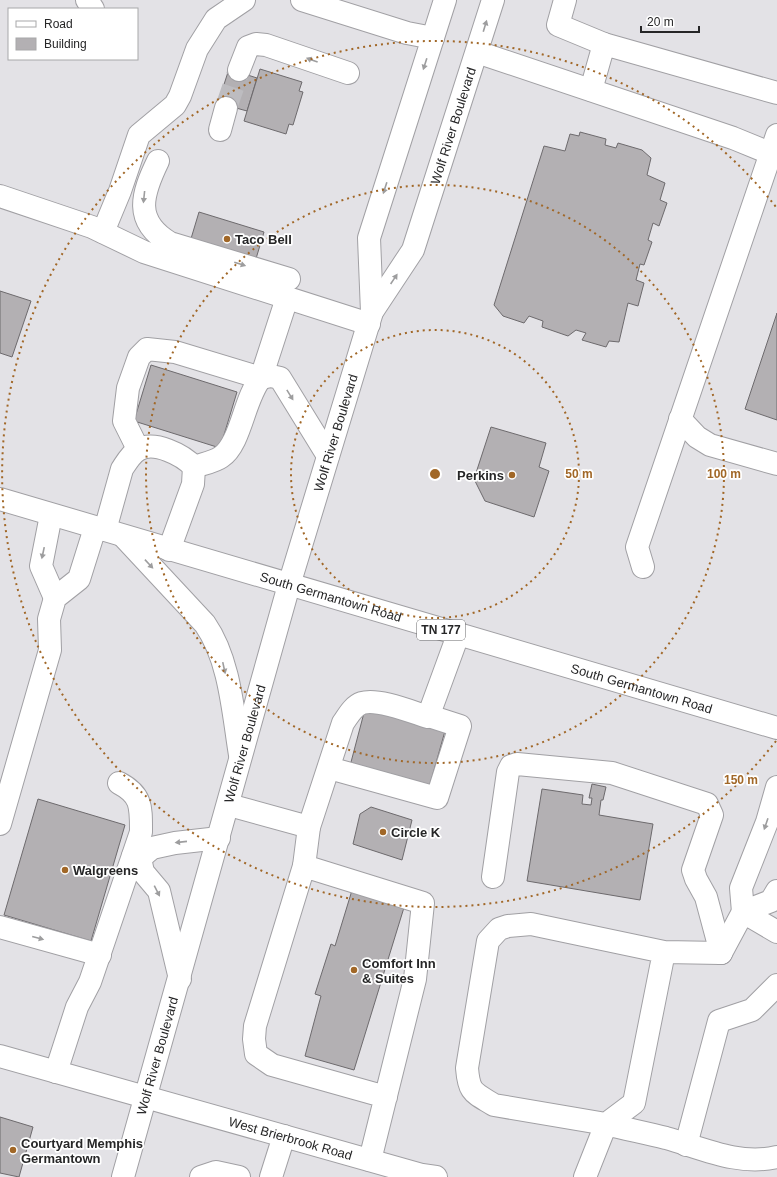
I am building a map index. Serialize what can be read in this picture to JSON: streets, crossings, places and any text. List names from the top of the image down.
{
  "streets": {
    "main road": [
      "Wolf River Boulevard",
      "South Germantown Road",
      "TN 177",
      "West Brierbrook Road"
    ]
  },
  "crossings": [
    ["Wolf River Boulevard", "South Germantown Road"],
    ["Wolf River Boulevard", "West Brierbrook Road"]
  ],
  "places": [
    "Taco Bell",
    "Perkins",
    "Circle K",
    "Walgreens",
    "Comfort Inn & Suites",
    "Courtyard Memphis Germantown"
  ],
  "legend": ["Road", "Building"],
  "scale_bar": "20 m",
  "rings": ["50 m", "100 m", "150 m"]
}
